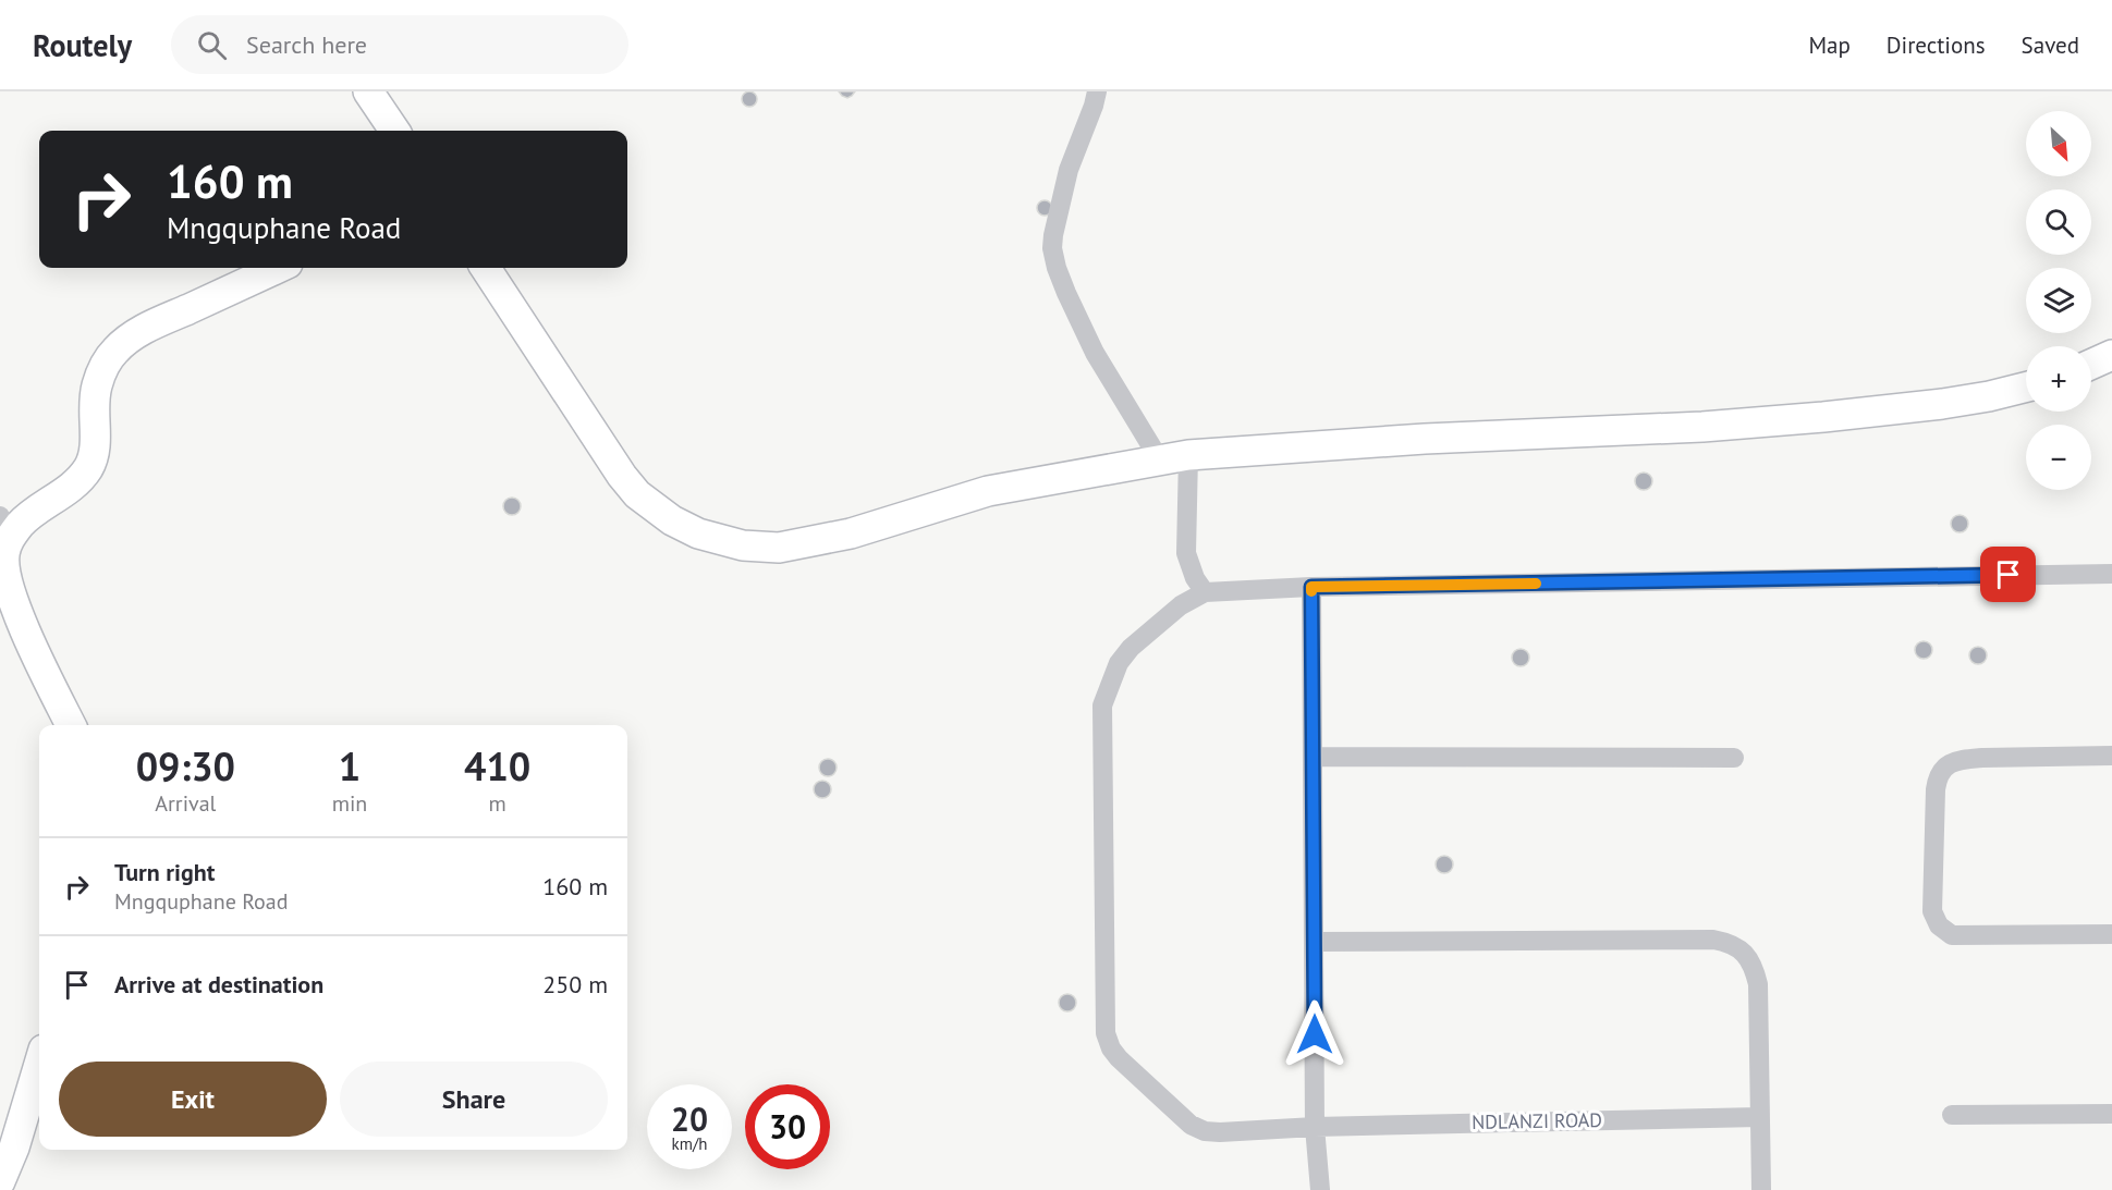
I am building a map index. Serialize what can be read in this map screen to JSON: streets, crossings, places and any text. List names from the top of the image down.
{
  "streets": {
    "street": ["NDLANZI ROAD"]
  },
  "north": "bottom right",
  "page": {
    "header": "Routely",
    "search": "Search here",
    "nav": ["Map", "Directions", "Saved"],
    "map_buttons": ["+", "−"],
    "turn": ["160 m", "Mngquphane Road"],
    "eta": [
      "09:30",
      "Arrival",
      "1",
      "min",
      "410",
      "m"
    ],
    "list": [
      {
        "name": "Turn right",
        "note": "Mngquphane Road",
        "value": "160 m"
      },
      {
        "name": "Arrive at destination",
        "value": "250 m"
      }
    ],
    "buttons": ["Exit", "Share"],
    "speed": "20 km/h",
    "limit": "30"
  }
}
